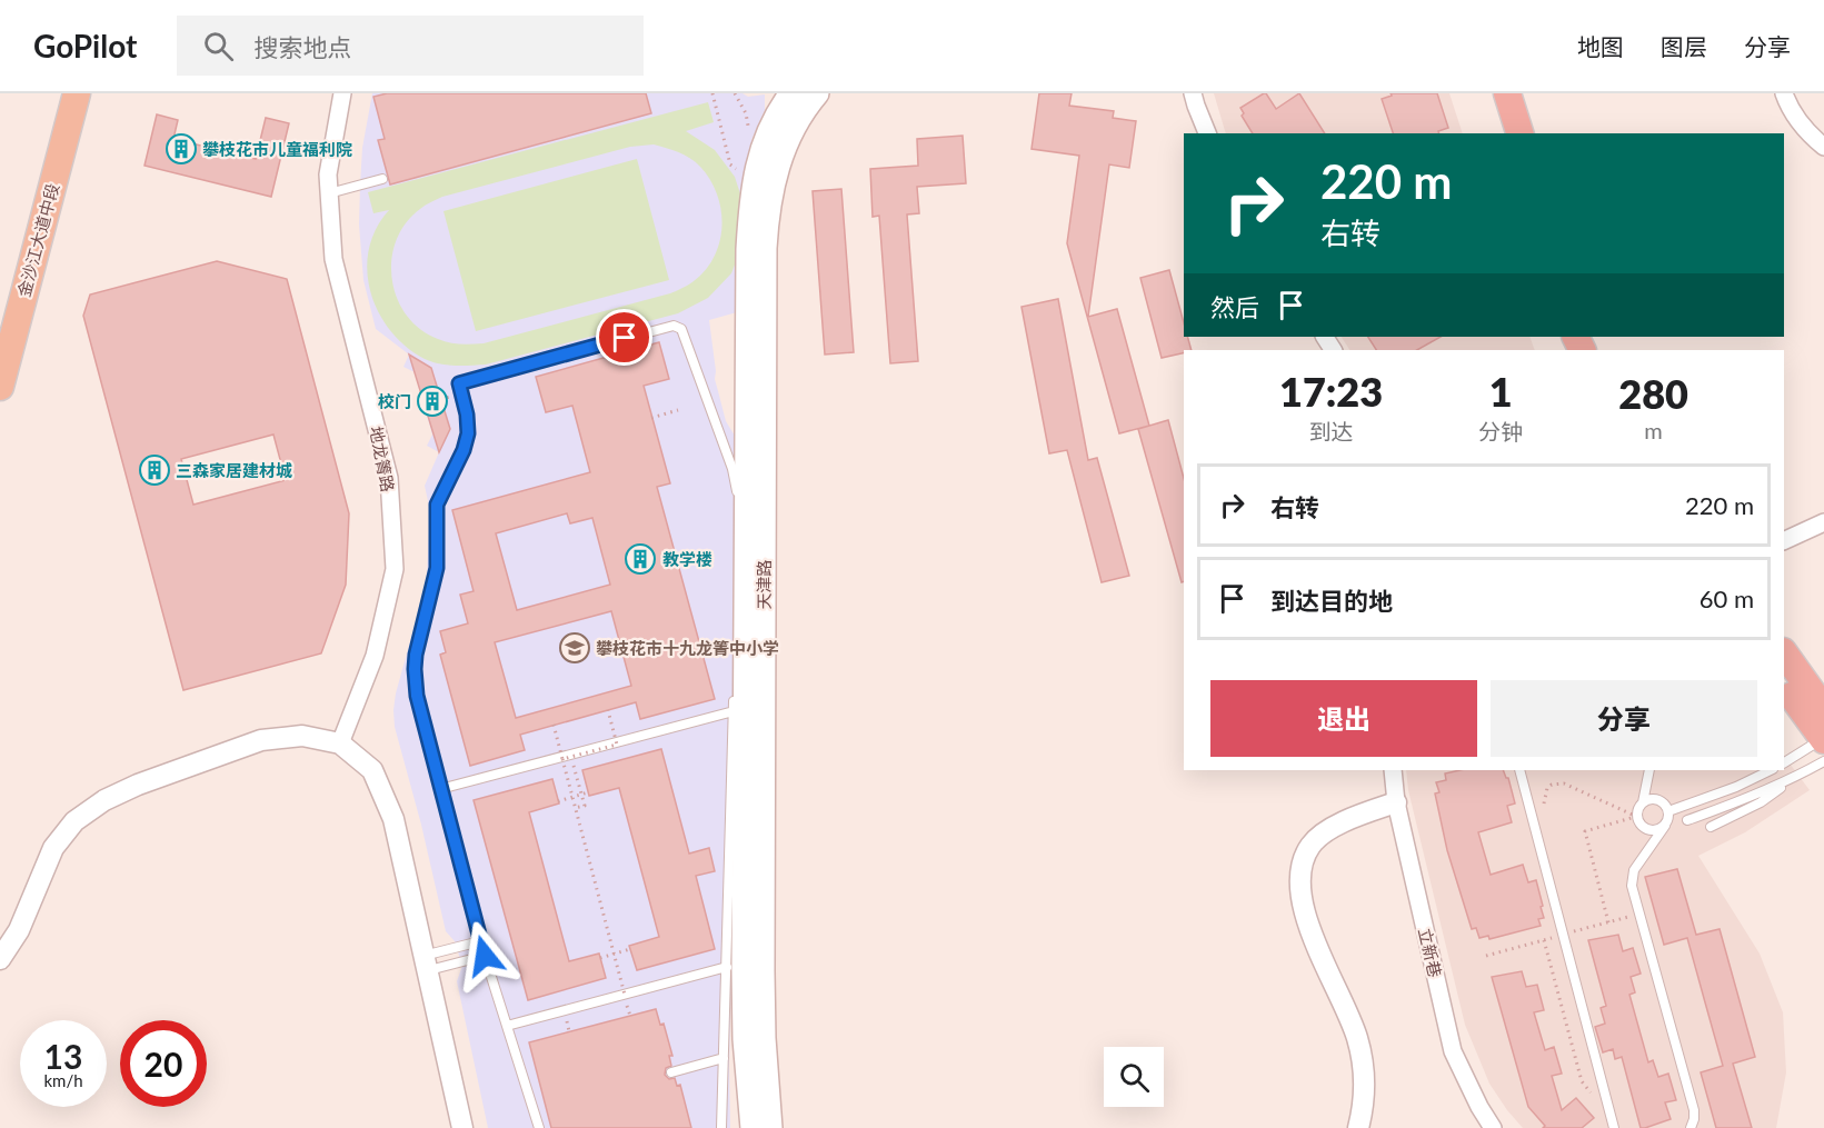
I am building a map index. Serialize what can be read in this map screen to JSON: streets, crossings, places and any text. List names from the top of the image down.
{
  "streets": {
    "main road": ["金沙江大道中段", "天津路"],
    "street": ["地龙箐路", "立新巷"]
  },
  "places": {
    "building": [
      "攀枝花市儿童福利院",
      "校门",
      "三森家居建材城",
      "教学楼"
    ],
    "school or university": ["攀枝花市十九龙箐中小学"]
  },
  "page": {
    "header": "GoPilot",
    "search": "搜索地点",
    "nav": ["地图", "图层", "分享"],
    "turn": ["220 m", "右转"],
    "then": "然后",
    "eta": [
      "17:23",
      "到达",
      "1",
      "分钟",
      "280",
      "m"
    ],
    "list": [
      {
        "name": "右转",
        "value": "220 m"
      },
      {
        "name": "到达目的地",
        "value": "60 m"
      }
    ],
    "buttons": ["退出", "分享"],
    "speed": "13 km/h",
    "limit": "20"
  }
}
